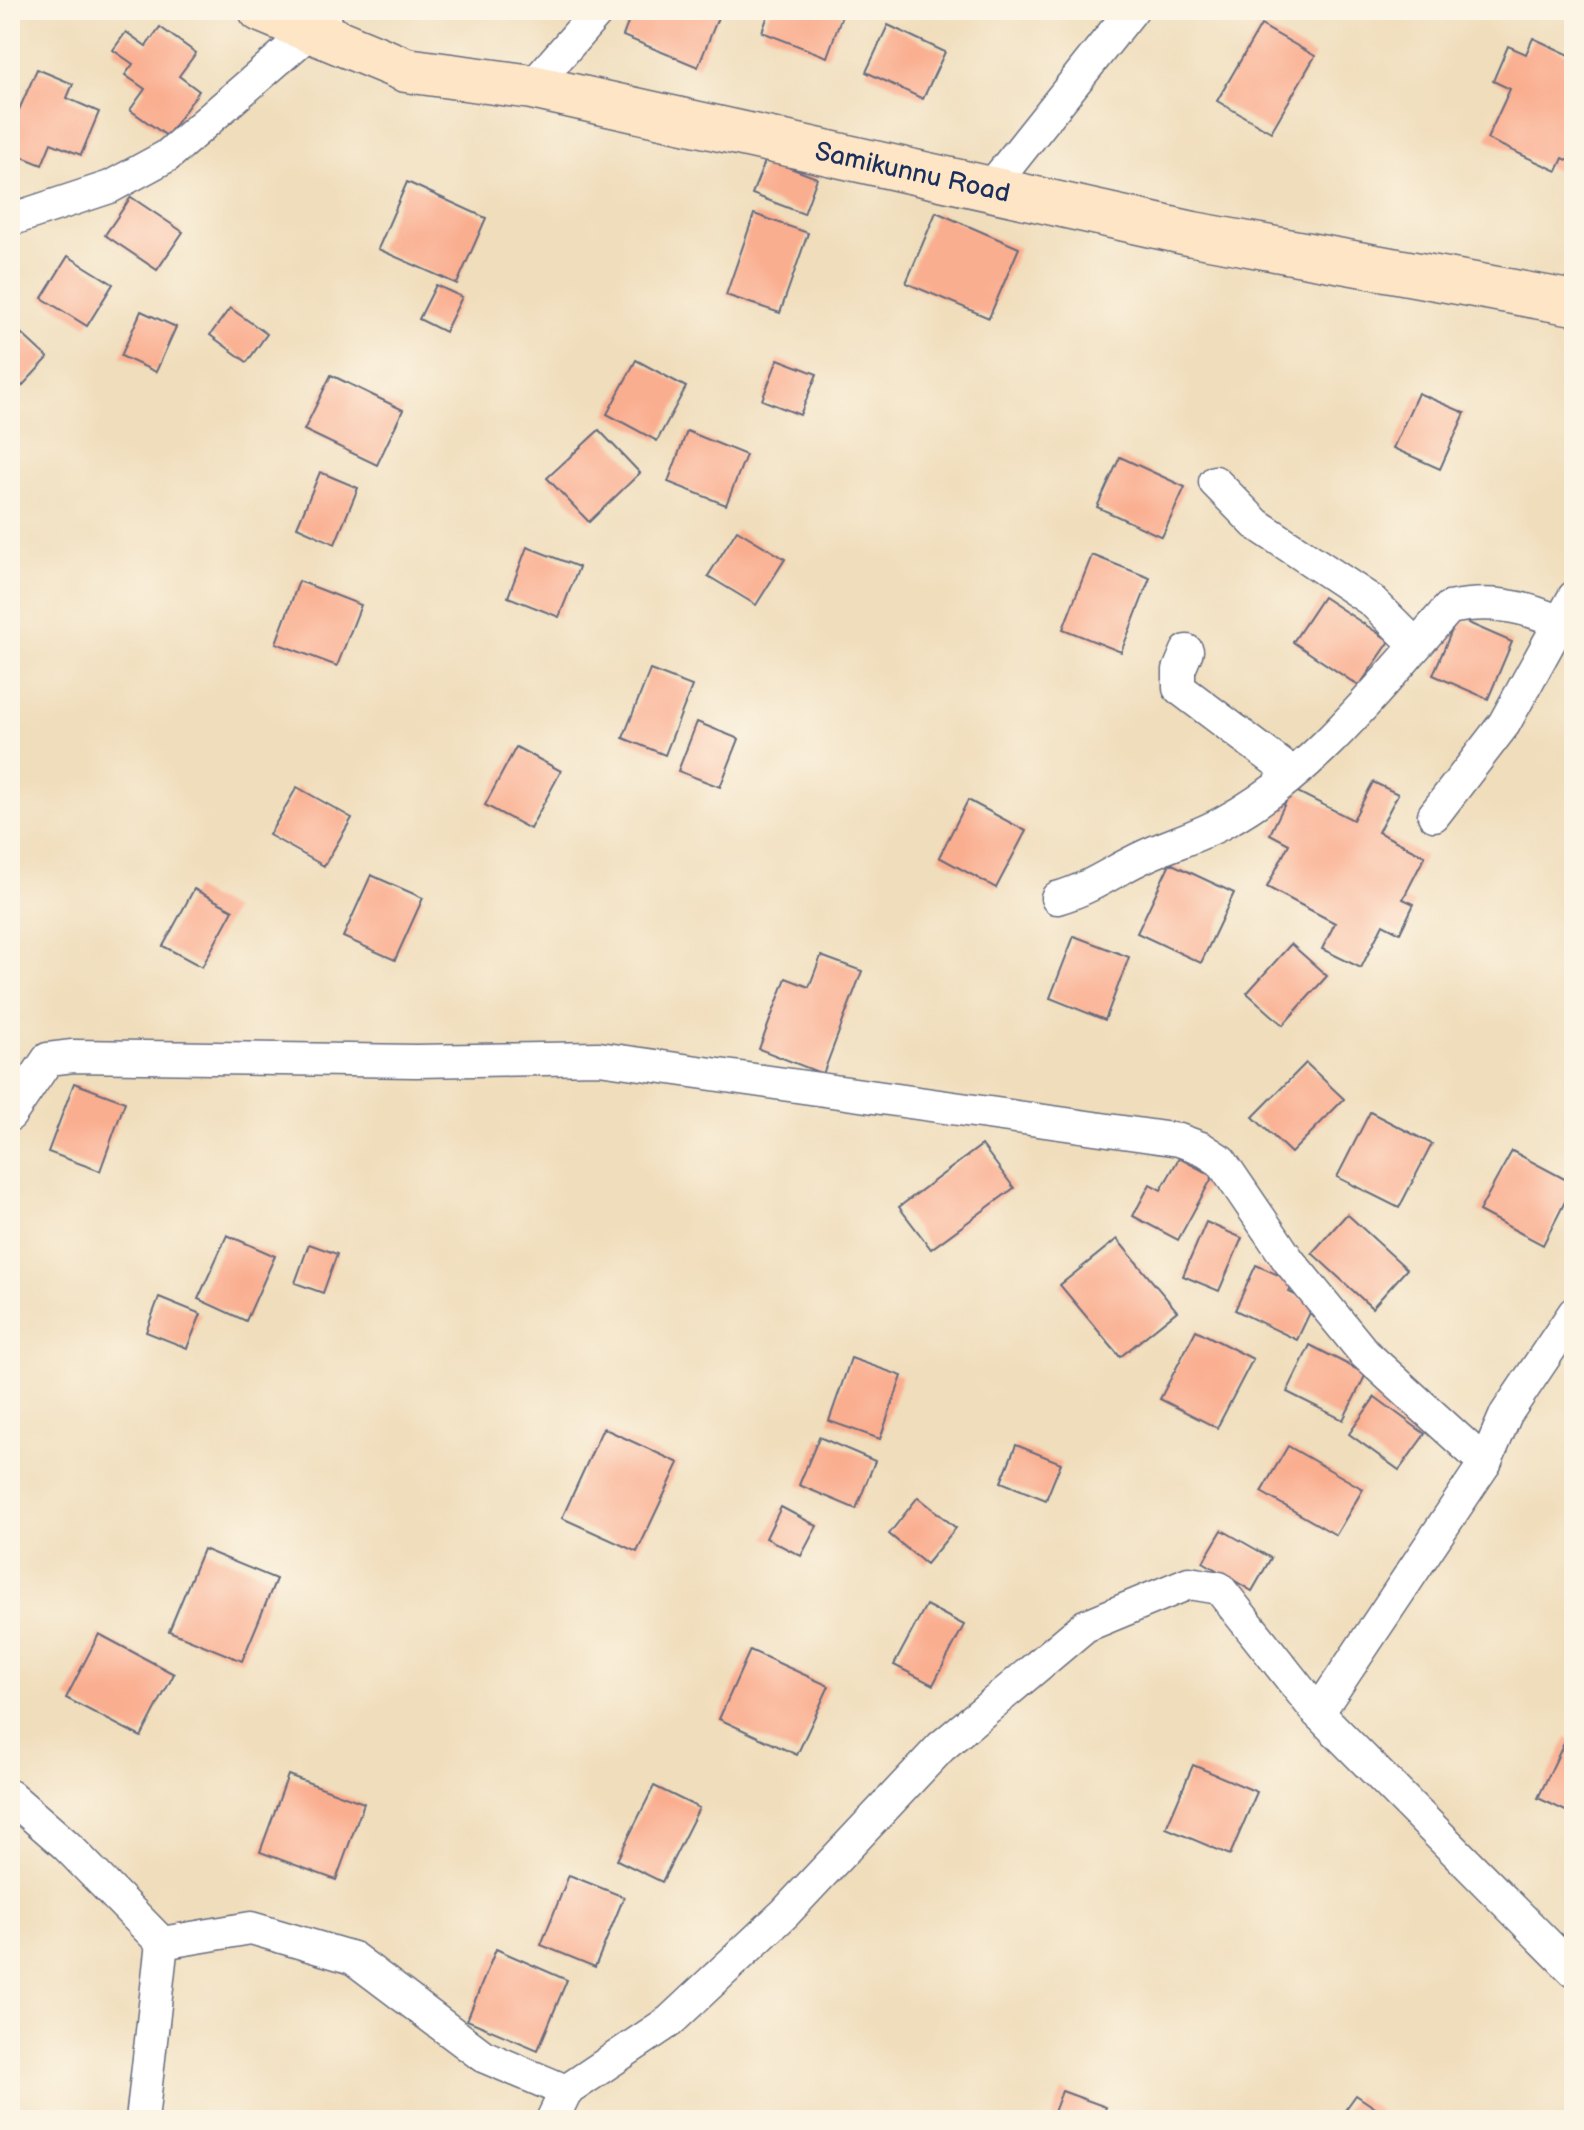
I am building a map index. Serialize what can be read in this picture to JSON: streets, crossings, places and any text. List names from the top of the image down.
{
  "streets": {
    "main road": ["Samikunnu Road"]
  }
}
